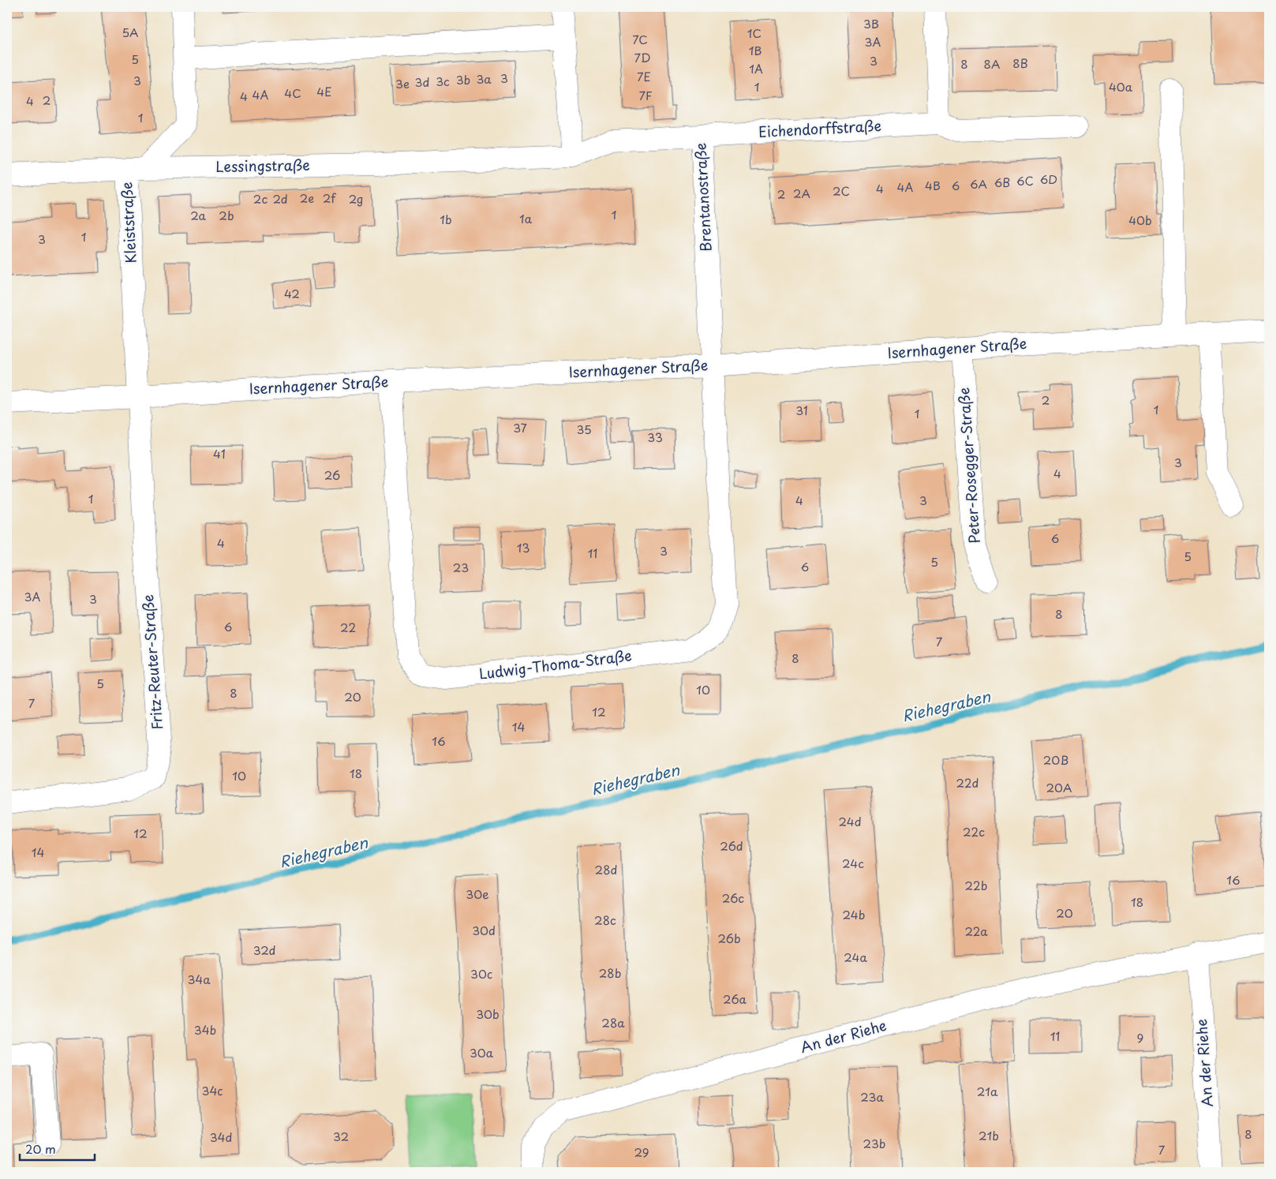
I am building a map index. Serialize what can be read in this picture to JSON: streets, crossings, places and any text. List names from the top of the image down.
{
  "streets": {
    "street": [
      "Eichendorffstraße",
      "Lessingstraße",
      "Brentanostraße",
      "Kleiststraße",
      "Isernhagener Straße",
      "Peter-Rosegger-Straße",
      "Fritz-Reuter-Straße",
      "Ludwig-Thoma-Straße",
      "An der Riehe"
    ]
  },
  "crossings": [
    ["Eichendorffstraße", "Brentanostraße"],
    ["Lessingstraße", "Brentanostraße"],
    ["Lessingstraße", "Kleiststraße"],
    ["Brentanostraße", "Isernhagener Straße"],
    ["Brentanostraße", "Ludwig-Thoma-Straße"],
    ["Kleiststraße", "Isernhagener Straße"],
    ["Kleiststraße", "Fritz-Reuter-Straße"],
    ["Isernhagener Straße", "Peter-Rosegger-Straße"],
    ["Isernhagener Straße", "Fritz-Reuter-Straße"],
    ["Isernhagener Straße", "Ludwig-Thoma-Straße"]
  ],
  "water": ["Riehegraben"],
  "house_numbers": [
    "3B",
    "5A",
    "1C",
    "7C",
    "3A",
    "1B",
    "7D",
    "5",
    "3",
    "8B",
    "8",
    "8A",
    "1A",
    "7E",
    "3",
    "3a",
    "3b",
    "3",
    "3c",
    "3d",
    "3e",
    "1",
    "40a",
    "4E",
    "4C",
    "4A",
    "7F",
    "4",
    "2",
    "4",
    "1",
    "6D",
    "6C",
    "6B",
    "6A",
    "4B",
    "6",
    "4A",
    "4",
    "2C",
    "2A",
    "2",
    "2e",
    "2f",
    "2c",
    "2d",
    "2g",
    "1",
    "2a",
    "2b",
    "1a",
    "1b",
    "40b",
    "1",
    "3",
    "42",
    "2",
    "1",
    "31",
    "1",
    "37",
    "35",
    "33",
    "41",
    "3",
    "4",
    "26",
    "1",
    "4",
    "3",
    "6",
    "4",
    "13",
    "3",
    "11",
    "5",
    "5",
    "6",
    "23",
    "3A",
    "3",
    "8",
    "6",
    "22",
    "7",
    "8",
    "5",
    "10",
    "8",
    "20",
    "7",
    "12",
    "14",
    "16",
    "20B",
    "18",
    "10",
    "22d",
    "20A",
    "24d",
    "22c",
    "12",
    "26d",
    "14",
    "24c",
    "28d",
    "16",
    "22b",
    "30e",
    "26c",
    "18",
    "20",
    "24b",
    "28c",
    "30d",
    "22a",
    "26b",
    "32d",
    "24a",
    "28b",
    "30c",
    "34a",
    "26a",
    "30b",
    "28a",
    "34b",
    "11",
    "9",
    "30a",
    "34c",
    "21a",
    "23a",
    "8",
    "21b",
    "32",
    "34d",
    "23b",
    "7",
    "29"
  ],
  "scale_bar": "20 m"
}
